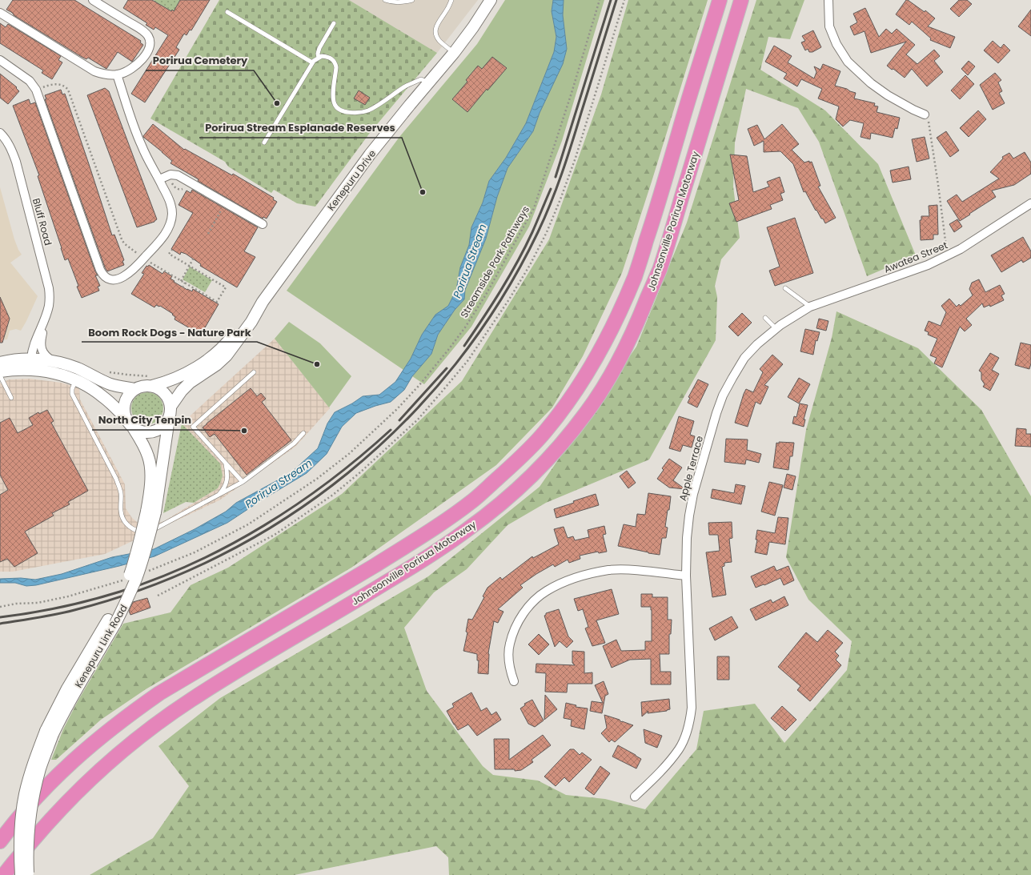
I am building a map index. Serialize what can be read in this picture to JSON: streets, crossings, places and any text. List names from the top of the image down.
{
  "streets": {
    "highway": ["Johnsonville Porirua Motorway"],
    "main road": ["Kenepuru Drive", "Kenepuru Link Road"],
    "street": ["Bluff Road", "Awatea Street", "Apple Terrace"],
    "path": ["Streamside Park Pathways"]
  },
  "crossings": [
    ["Kenepuru Drive", "Kenepuru Link Road"],
    ["Awatea Street", "Apple Terrace"]
  ],
  "water": ["Porirua Stream"],
  "places": [
    "Porirua Cemetery",
    "Porirua Stream Esplanade Reserves",
    "Boom Rock Dogs - Nature Park",
    "North City Tenpin"
  ]
}
